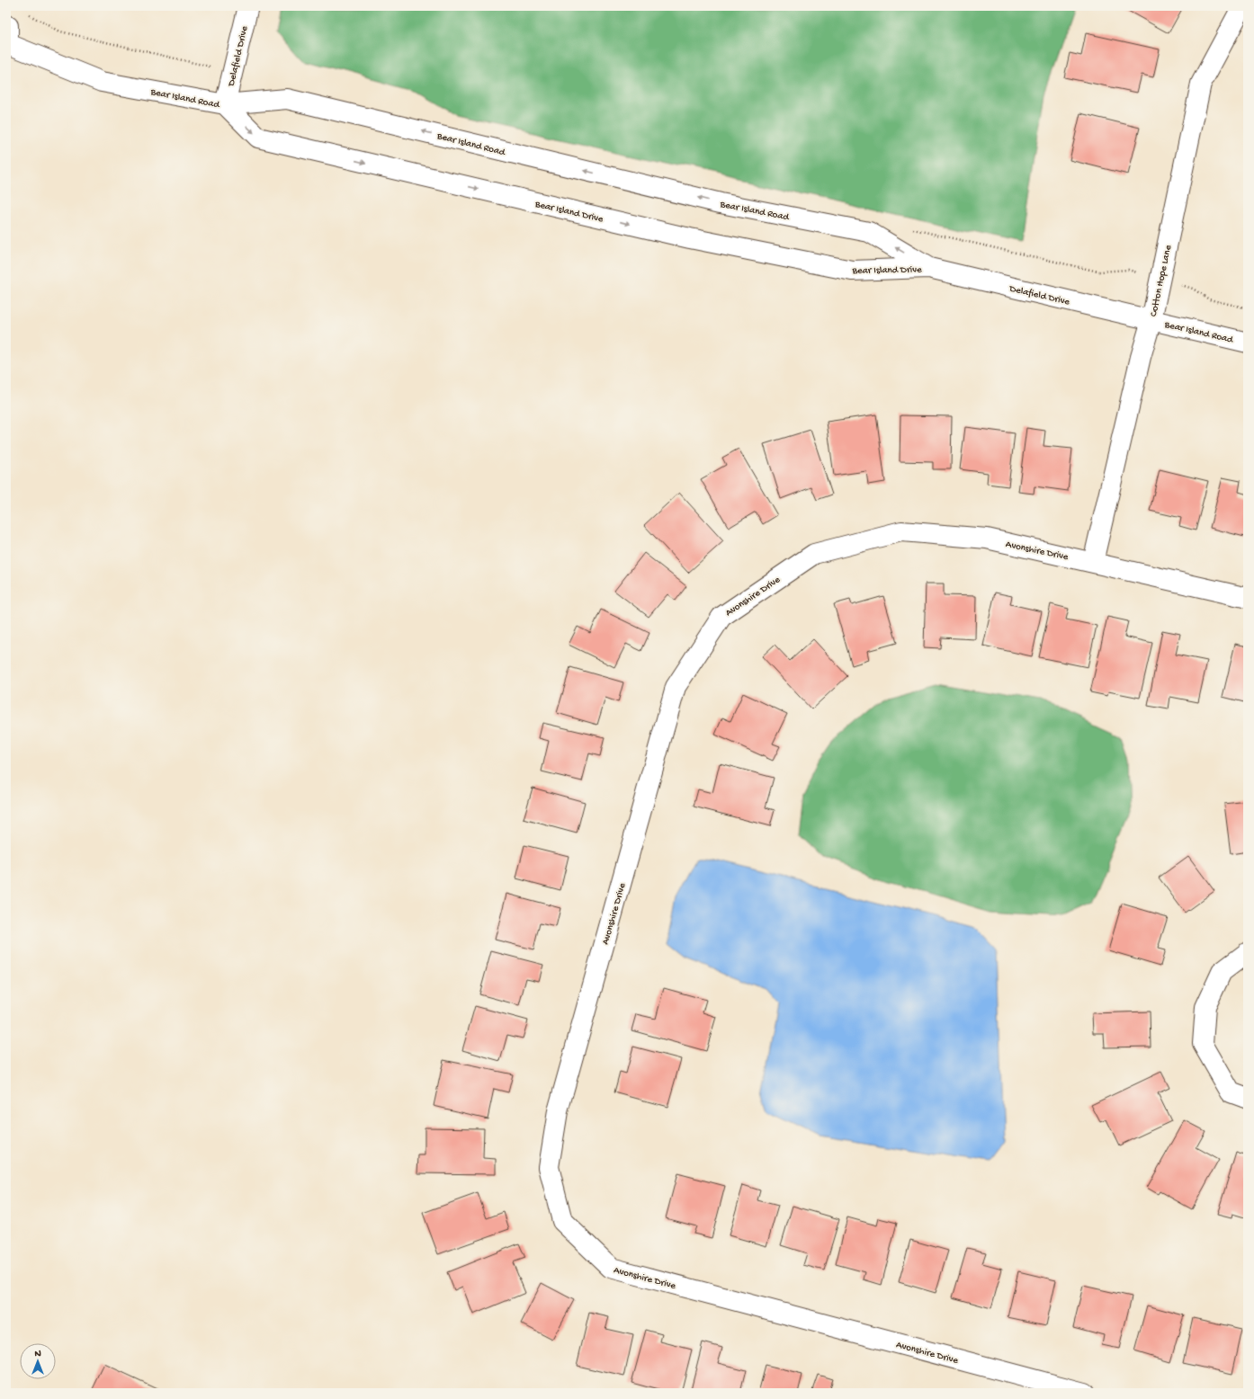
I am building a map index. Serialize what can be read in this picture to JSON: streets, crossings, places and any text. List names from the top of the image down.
{
  "streets": {
    "street": [
      "Delafield Drive",
      "Bear Island Road",
      "Bear Island Drive",
      "Cotton Hope Lane",
      "Avonshire Drive"
    ]
  },
  "crossings": [
    ["Delafield Drive", "Bear Island Road"],
    ["Delafield Drive", "Bear Island Drive"],
    ["Delafield Drive", "Cotton Hope Lane"],
    ["Bear Island Road", "Bear Island Drive"],
    ["Bear Island Road", "Cotton Hope Lane"],
    ["Cotton Hope Lane", "Avonshire Drive"]
  ],
  "one_way": ["Bear Island Road", "Bear Island Drive"],
  "north": "top"
}
